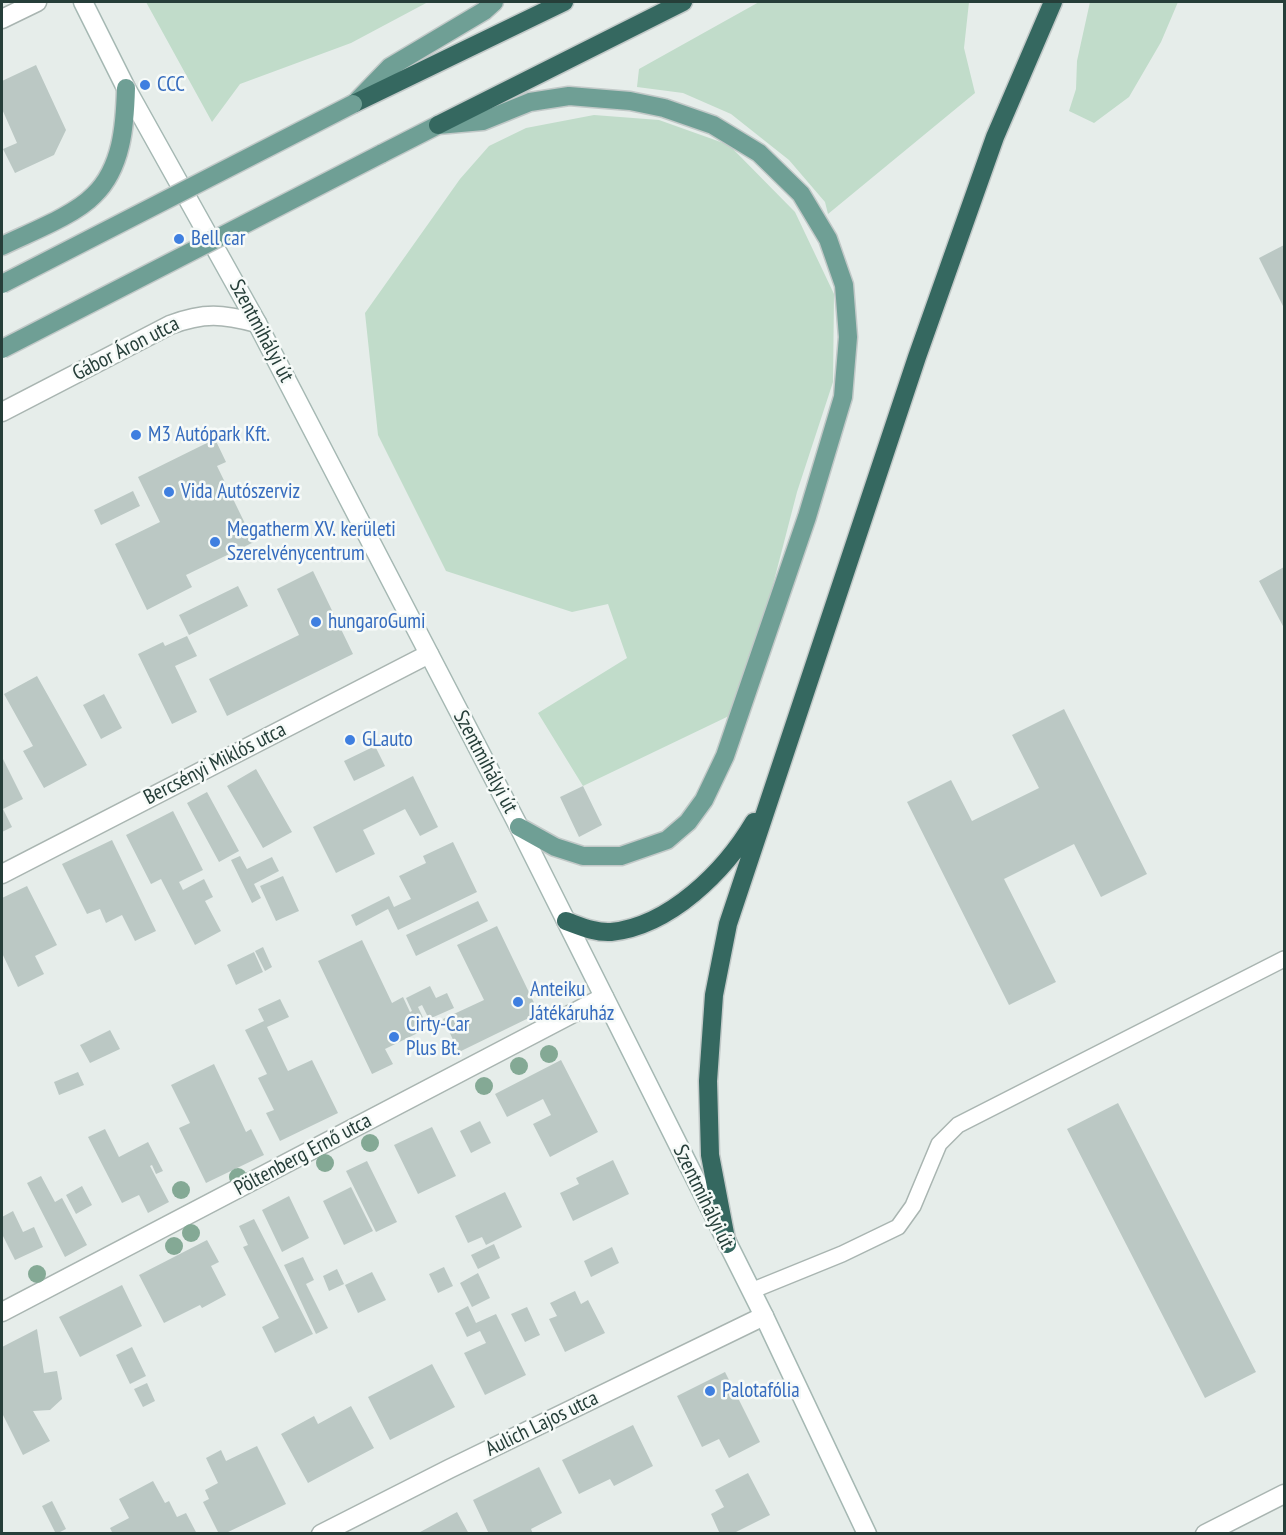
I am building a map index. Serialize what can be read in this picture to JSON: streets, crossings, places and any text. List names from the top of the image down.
{
  "streets": {
    "street": [
      "Szentmihályi út",
      "Gábor Áron utca",
      "Bercsényi Miklós utca",
      "Pöltenberg Ernő utca",
      "Aulich Lajos utca"
    ]
  },
  "crossings": [
    ["Szentmihályi út", "Gábor Áron utca"],
    ["Szentmihályi út", "Bercsényi Miklós utca"],
    ["Szentmihályi út", "Pöltenberg Ernő utca"],
    ["Szentmihályi út", "Aulich Lajos utca"]
  ],
  "places": [
    "CCC",
    "Bell car",
    "M3 Autópark Kft.",
    "Vida Autószerviz",
    "Megatherm XV. kerületi Szerelvénycentrum",
    "hungaroGumi",
    "GLauto",
    "Anteiku Játékáruház",
    "Cirty-Car Plus Bt.",
    "Palotafólia"
  ]
}
